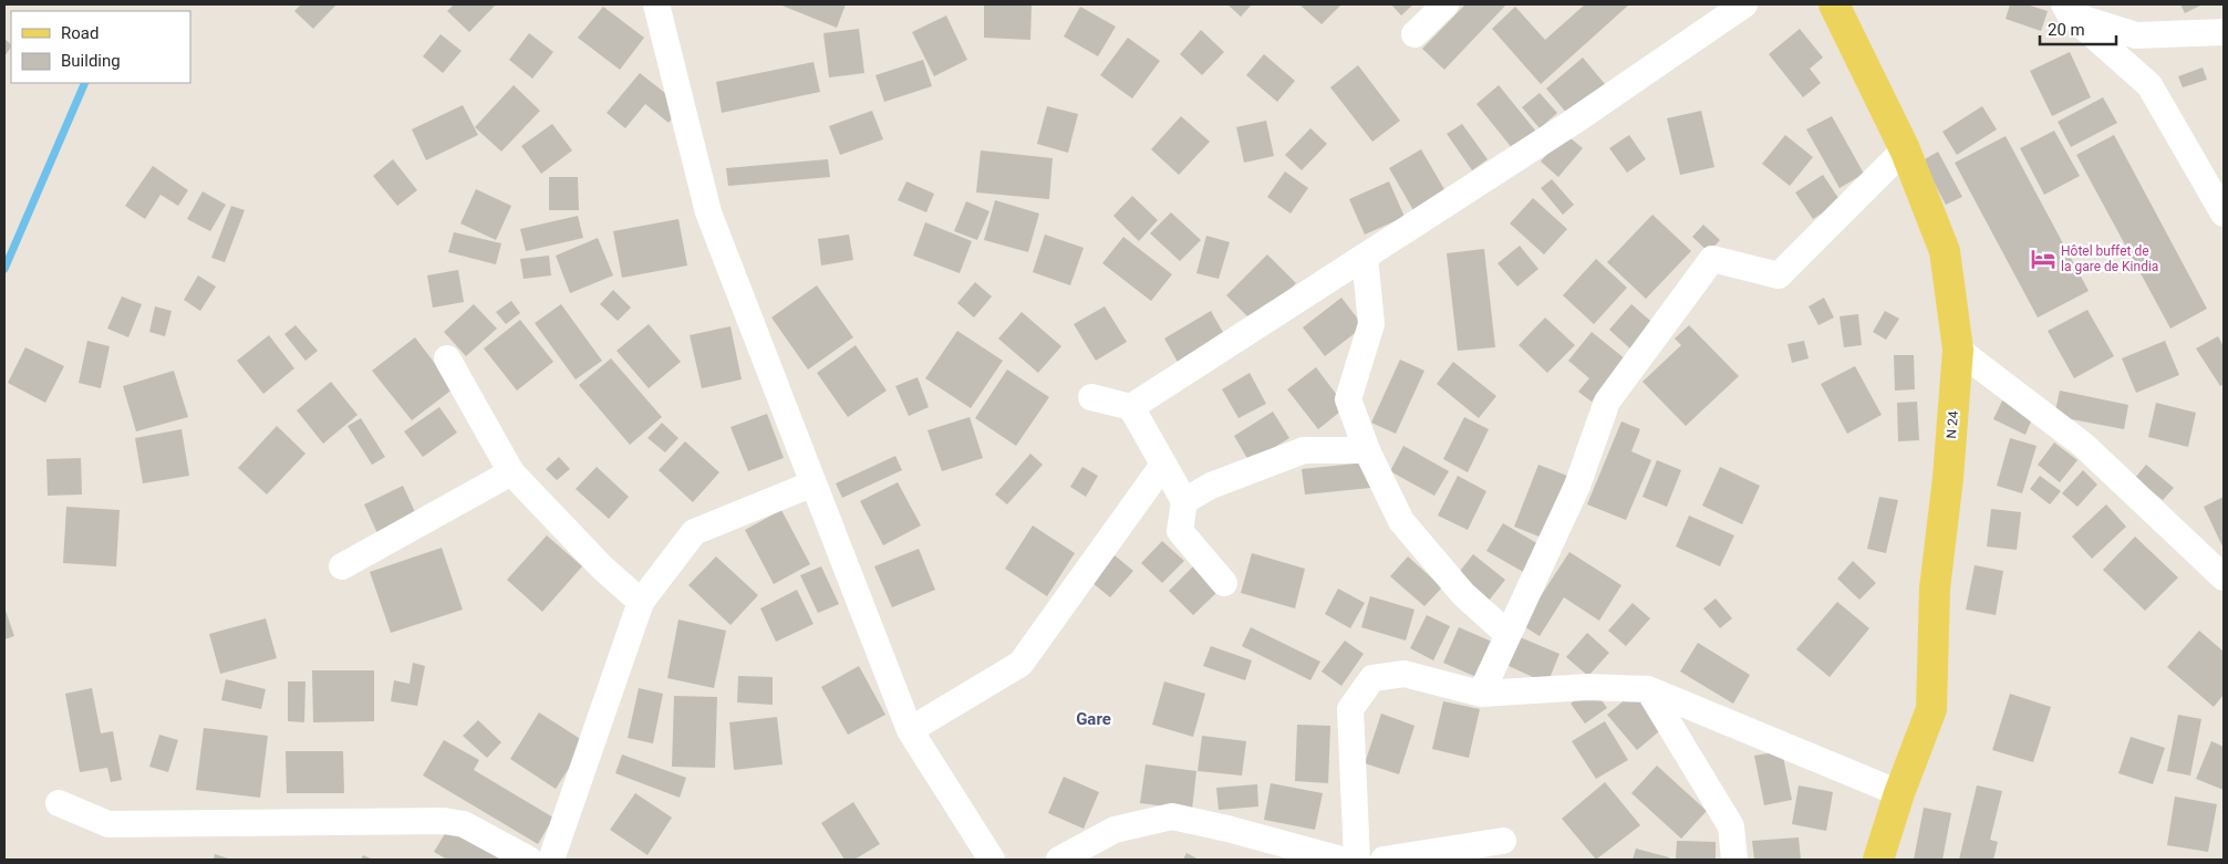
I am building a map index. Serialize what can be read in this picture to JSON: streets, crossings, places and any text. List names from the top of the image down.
{
  "streets": {
    "main road": ["N 24"]
  },
  "districts": ["Gare"],
  "places": {
    "hotel": ["Hôtel buffet de la gare de Kindia"]
  },
  "legend": ["Road", "Building"],
  "scale_bar": "20 m"
}
